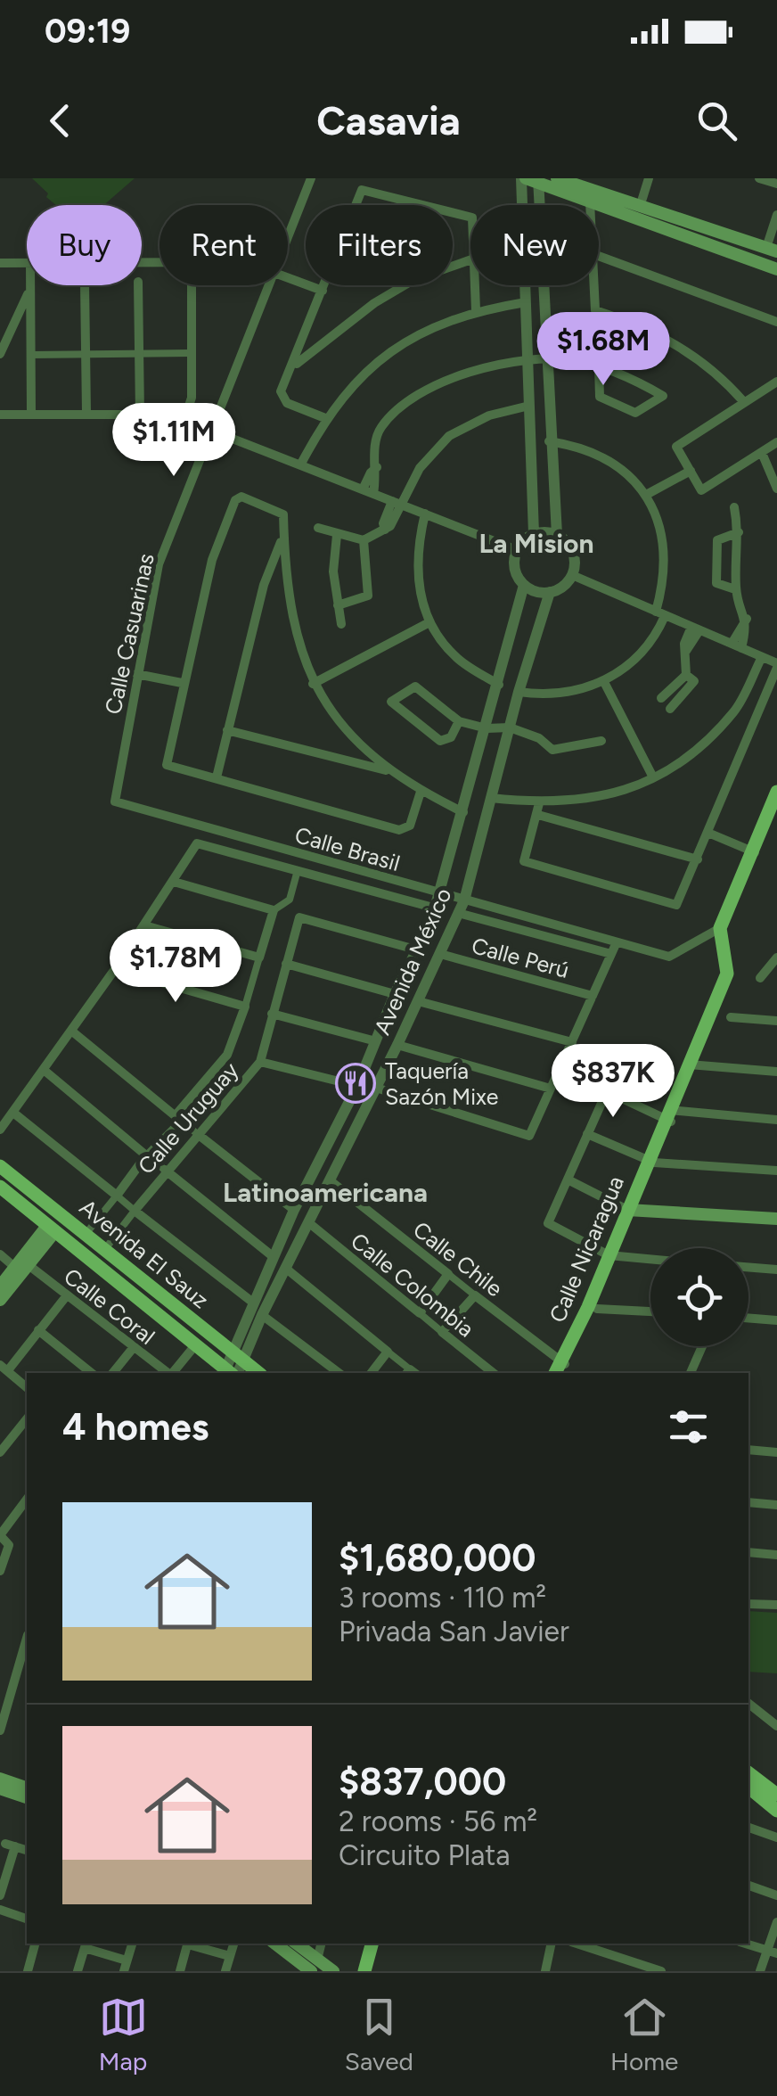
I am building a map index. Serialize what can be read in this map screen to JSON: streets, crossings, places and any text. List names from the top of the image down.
{
  "streets": {
    "main road": ["Calle Nicaragua", "Avenida El Sauz"],
    "street": [
      "Calle Casuarinas",
      "Calle Brasil",
      "Calle Perú",
      "Avenida México",
      "Calle Uruguay",
      "Calle Chile",
      "Calle Colombia",
      "Calle Coral"
    ]
  },
  "crossings": [
    ["Calle Casuarinas", "Calle Brasil"],
    ["Calle Brasil", "Avenida México"],
    ["Calle Brasil", "Calle Nicaragua"],
    ["Calle Perú", "Avenida México"],
    ["Avenida México", "Avenida El Sauz"],
    ["Avenida México", "Calle Chile"],
    ["Avenida México", "Calle Colombia"],
    ["Calle Uruguay", "Avenida El Sauz"],
    ["Calle Nicaragua", "Calle Chile"]
  ],
  "districts": ["La Mision", "Latinoamericana"],
  "places": {
    "restaurant": ["Taquería Sazón Mixe"]
  },
  "page": {
    "status": "09:19",
    "header": "Casavia",
    "chip": [
      "Buy",
      "Rent",
      "Filters",
      "New"
    ],
    "price": [
      "$1.68M",
      "$1.11M",
      "$1.78M",
      "$837K"
    ],
    "heading": "4 homes",
    "list": [
      {
        "name": "$1,680,000",
        "note": "3 rooms · 110 m² · Privada San Javier"
      },
      {
        "name": "$837,000",
        "note": "2 rooms · 56 m² · Circuito Plata"
      }
    ],
    "tabs": ["Map", "Saved", "Home"]
  }
}
